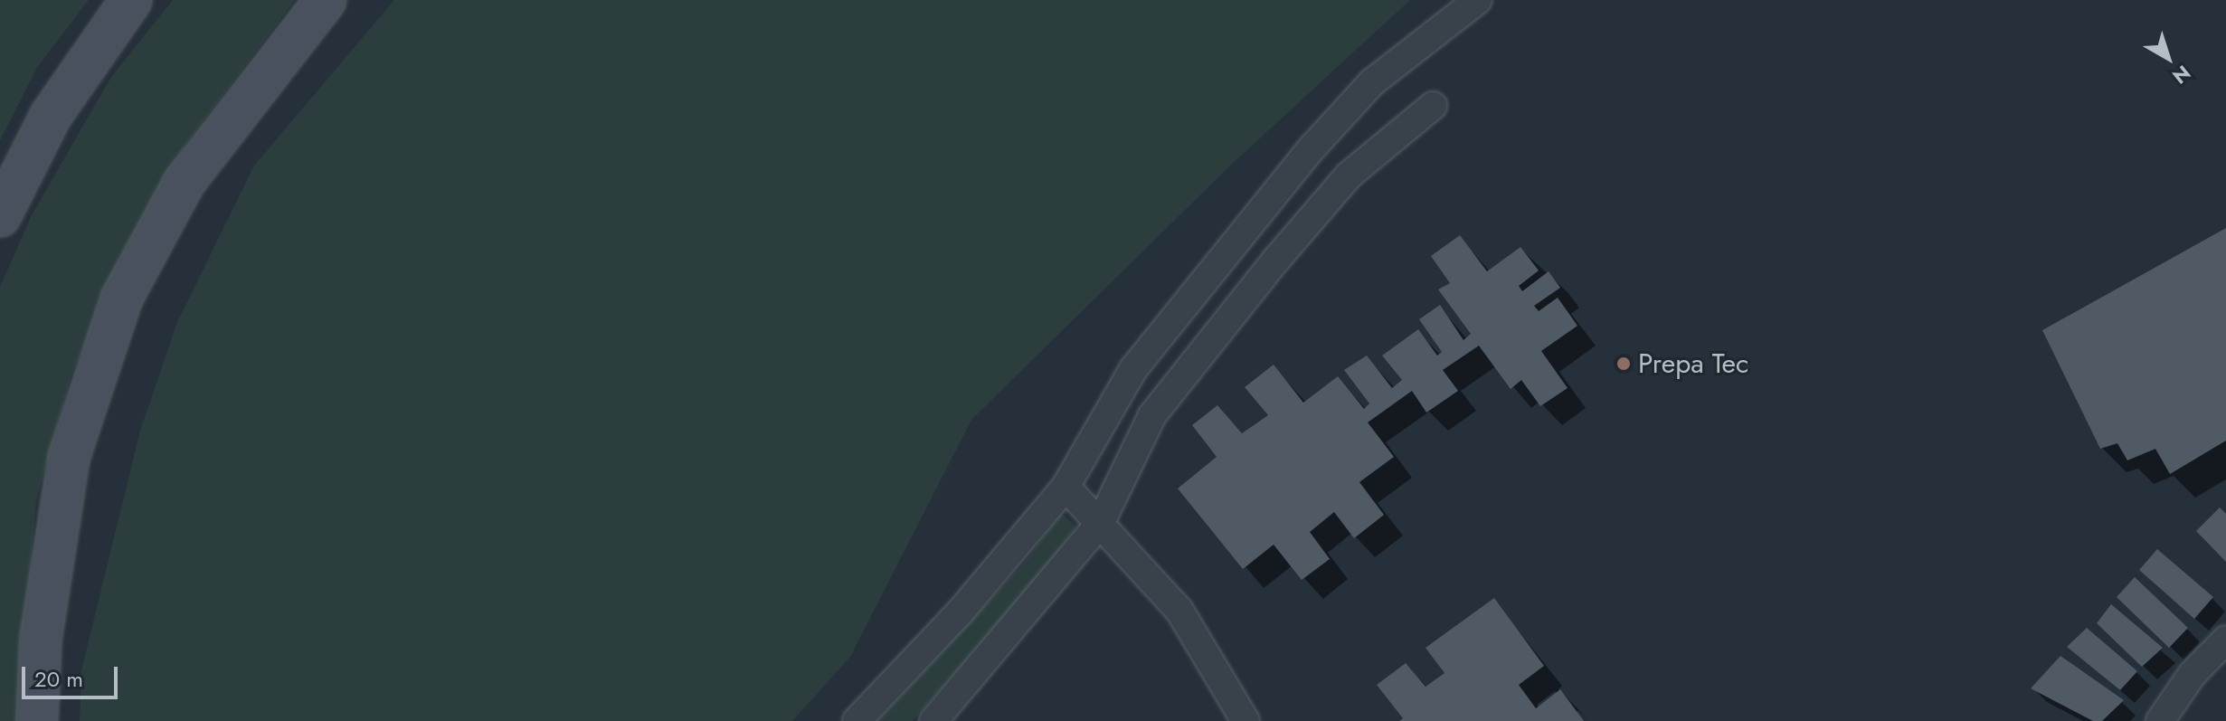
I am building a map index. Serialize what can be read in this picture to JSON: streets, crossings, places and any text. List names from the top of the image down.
{
  "places": ["Prepa Tec"],
  "scale_bar": "20 m",
  "north": "bottom right"
}
